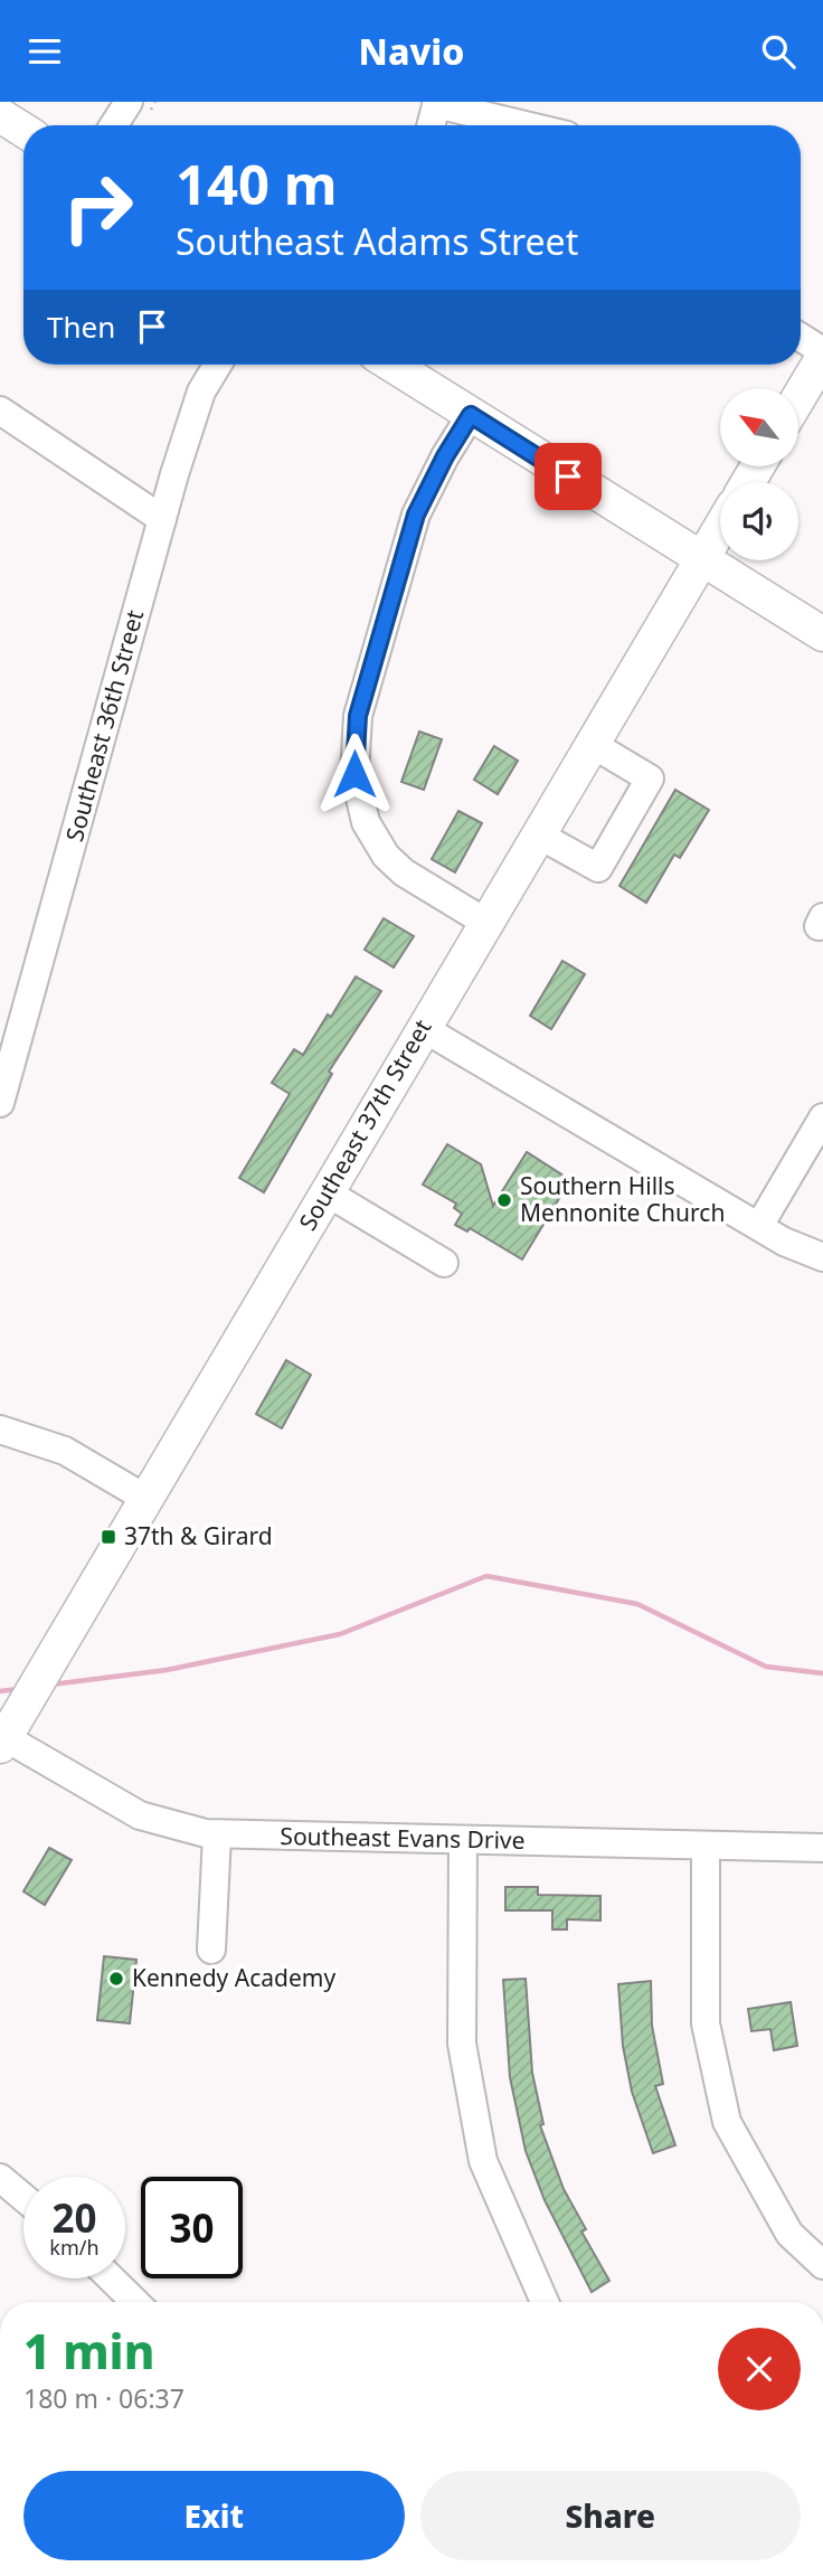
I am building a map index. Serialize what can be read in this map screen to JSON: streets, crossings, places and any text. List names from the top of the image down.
{
  "streets": {
    "main road": ["Southeast 37th Street"],
    "street": ["Southeast 36th Street", "Southeast Evans Drive"]
  },
  "crossings": [
    ["Southeast 37th Street", "Southeast Evans Drive"]
  ],
  "places": {
    "other": ["Southern Hills Mennonite Church", "Kennedy Academy"],
    "transit": ["37th & Girard"]
  },
  "north": "top left",
  "page": {
    "header": "Navio",
    "turn": ["140 m", "Southeast Adams Street"],
    "then": "Then",
    "speed": "20 km/h",
    "limit": "30",
    "heading": ["1 min", "180 m · 06:37"],
    "buttons": ["Exit", "Share"]
  }
}
